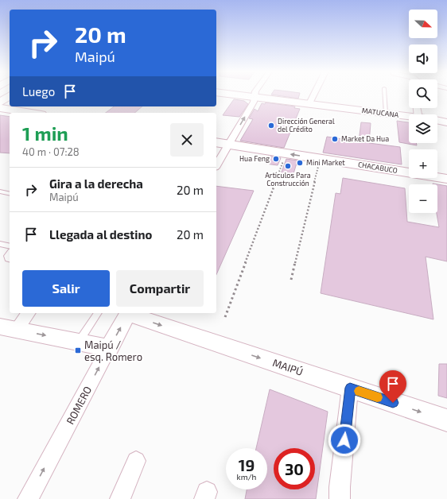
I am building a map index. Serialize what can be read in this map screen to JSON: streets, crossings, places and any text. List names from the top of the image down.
{
  "streets": {
    "main road": ["MATUCANA", "CHACABUCO"],
    "street": ["MAIPÚ", "ROMERO"]
  },
  "crossings": [
    ["MAIPÚ", "ROMERO"]
  ],
  "one_way": ["CHACABUCO", "MAIPÚ"],
  "places": {
    "other": [
      "Dirección General del Crédito",
      "Market Da Hua",
      "Hua Feng",
      "Mini Market",
      "Artículos Para Construcción"
    ],
    "transit": ["Maipú / esq. Romero"]
  },
  "north": "right",
  "page": {
    "map_buttons": ["+", "−"],
    "turn": ["20 m", "Maipú"],
    "then": "Luego",
    "heading": ["1 min", "40 m · 07:28"],
    "list": [
      {
        "name": "Gira a la derecha",
        "note": "Maipú",
        "value": "20 m"
      },
      {
        "name": "Llegada al destino",
        "value": "20 m"
      }
    ],
    "buttons": ["Salir", "Compartir"],
    "speed": "19 km/h",
    "limit": "30"
  }
}
